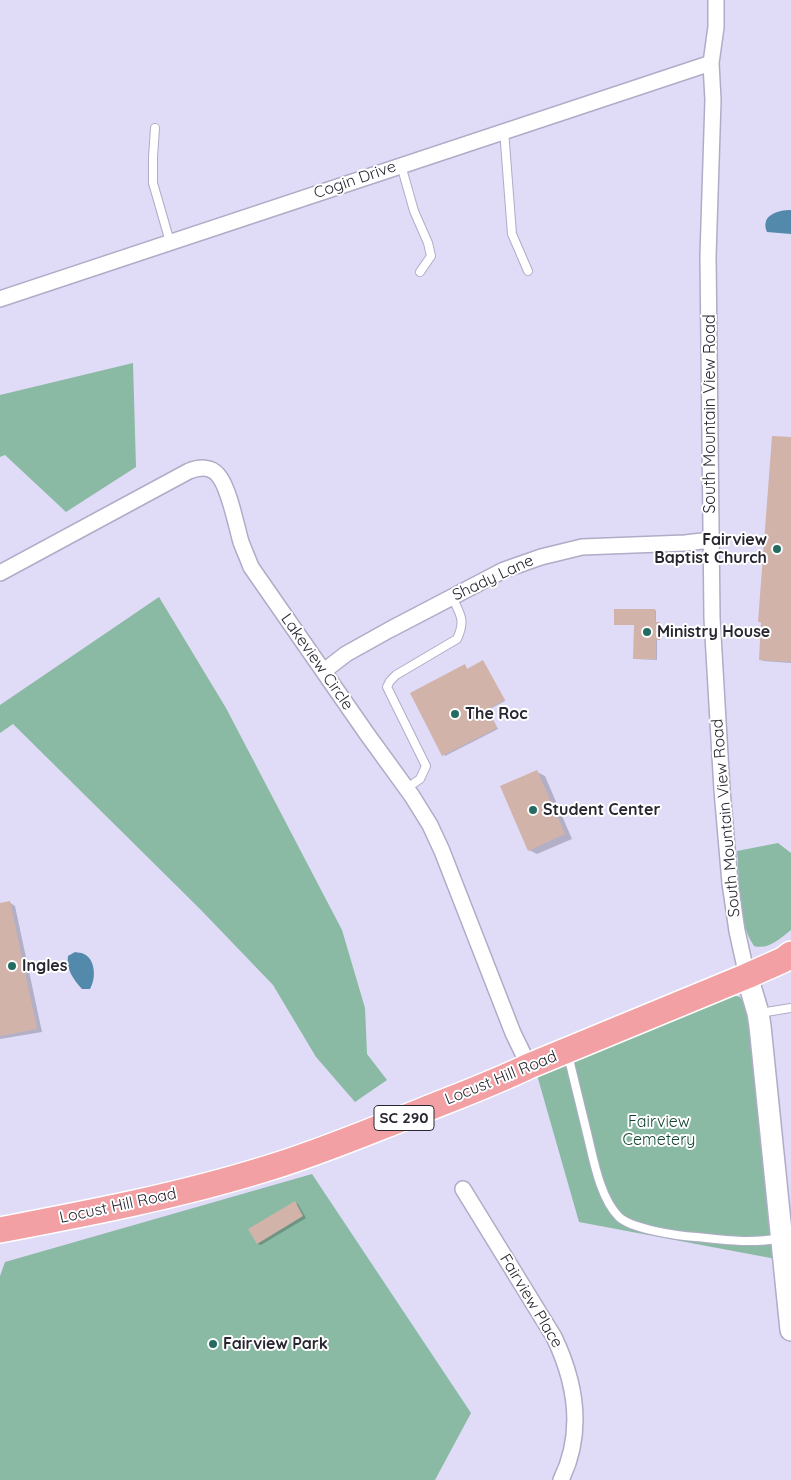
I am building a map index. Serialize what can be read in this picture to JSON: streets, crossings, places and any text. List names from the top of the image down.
{
  "streets": {
    "main road": ["Locust Hill Road", "SC 290"],
    "street": [
      "Cogin Drive",
      "South Mountain View Road",
      "Shady Lane",
      "Lakeview Circle",
      "Fairview Place"
    ]
  },
  "crossings": [
    ["Cogin Drive", "South Mountain View Road"],
    ["South Mountain View Road", "Shady Lane"],
    ["South Mountain View Road", "Locust Hill Road"],
    ["Shady Lane", "Lakeview Circle"],
    ["Lakeview Circle", "Locust Hill Road"]
  ],
  "parks": ["Fairview Cemetery"],
  "places": [
    "Fairview Baptist Church",
    "Ministry House",
    "The Roc",
    "Student Center",
    "Ingles",
    "Fairview Park"
  ]
}
